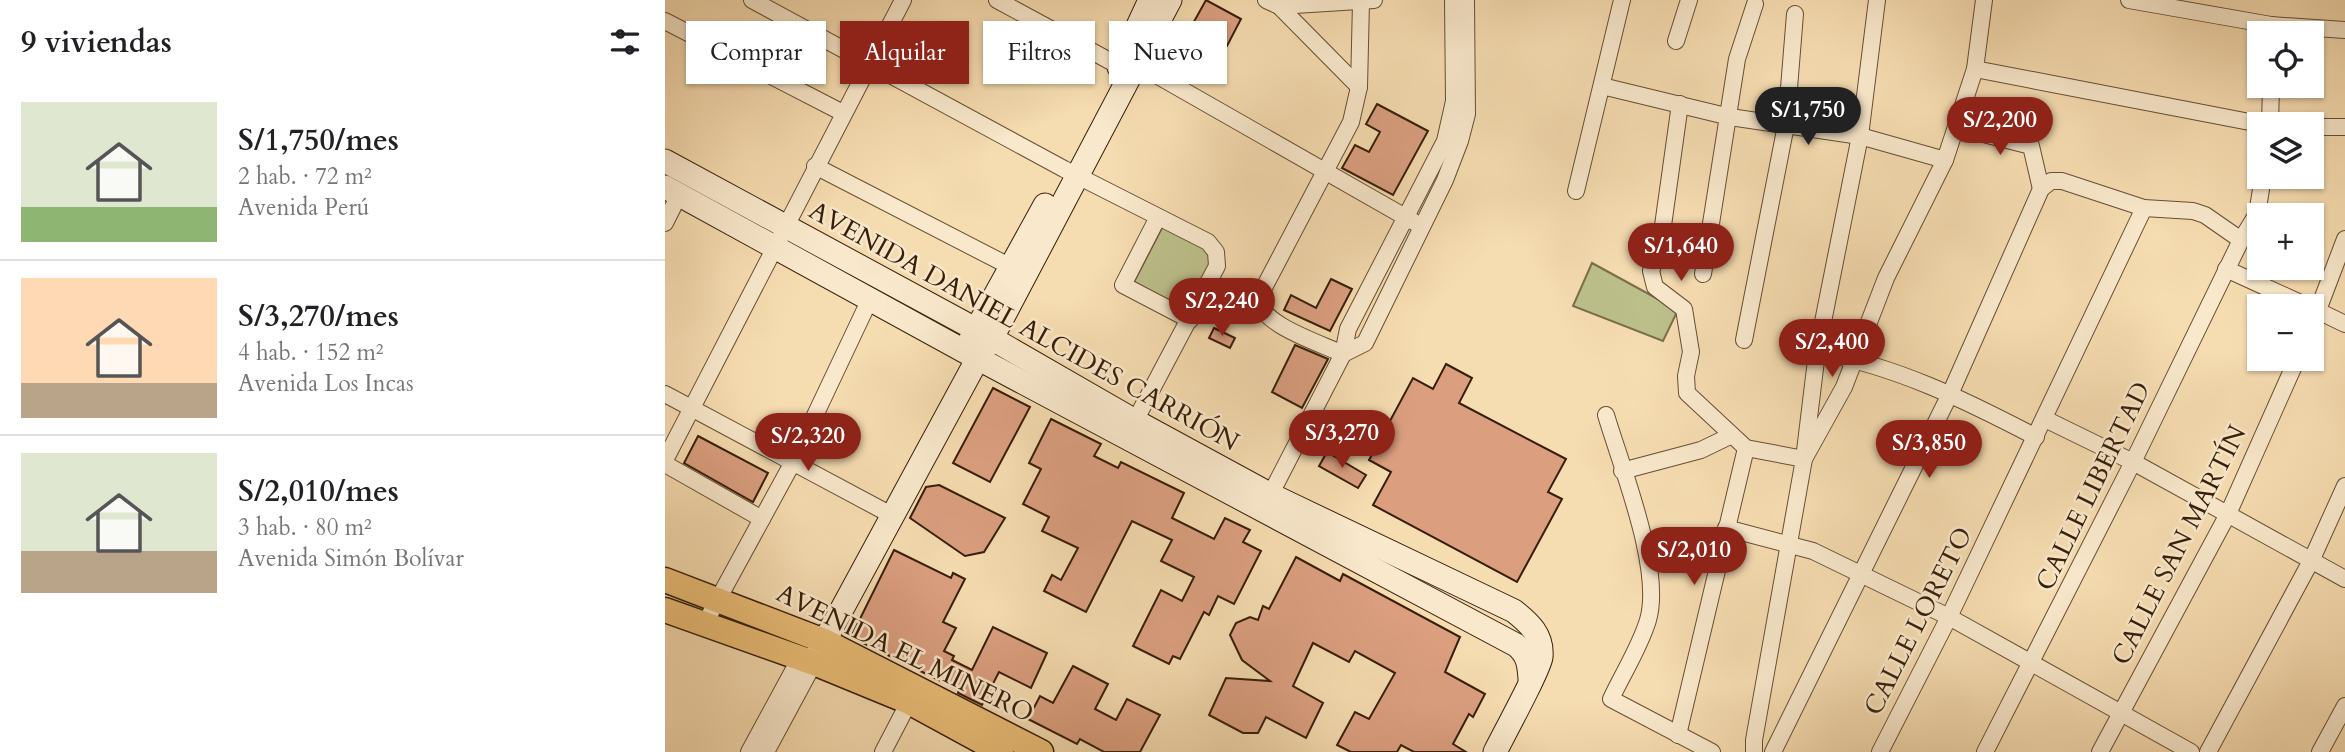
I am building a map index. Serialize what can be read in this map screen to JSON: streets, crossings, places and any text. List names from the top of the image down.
{
  "streets": {
    "main road": ["AVENIDA EL MINERO"],
    "street": [
      "AVENIDA DANIEL ALCIDES CARRIÓN",
      "CALLE LIBERTAD",
      "CALLE SAN MARTÍN",
      "CALLE LORETO"
    ]
  },
  "page": {
    "heading": "9 viviendas",
    "map_buttons": ["+", "−"],
    "chip": [
      "Comprar",
      "Alquilar",
      "Filtros",
      "Nuevo"
    ],
    "list": [
      {
        "name": "S/1,750/mes",
        "note": "2 hab. · 72 m² · Avenida Perú"
      },
      {
        "name": "S/3,270/mes",
        "note": "4 hab. · 152 m² · Avenida Los Incas"
      },
      {
        "name": "S/2,010/mes",
        "note": "3 hab. · 80 m² · Avenida Simón Bolívar"
      }
    ],
    "price": [
      "S/1,750",
      "S/2,200",
      "S/1,640",
      "S/2,240",
      "S/2,400",
      "S/3,270",
      "S/2,320",
      "S/3,850",
      "S/2,010"
    ]
  }
}
